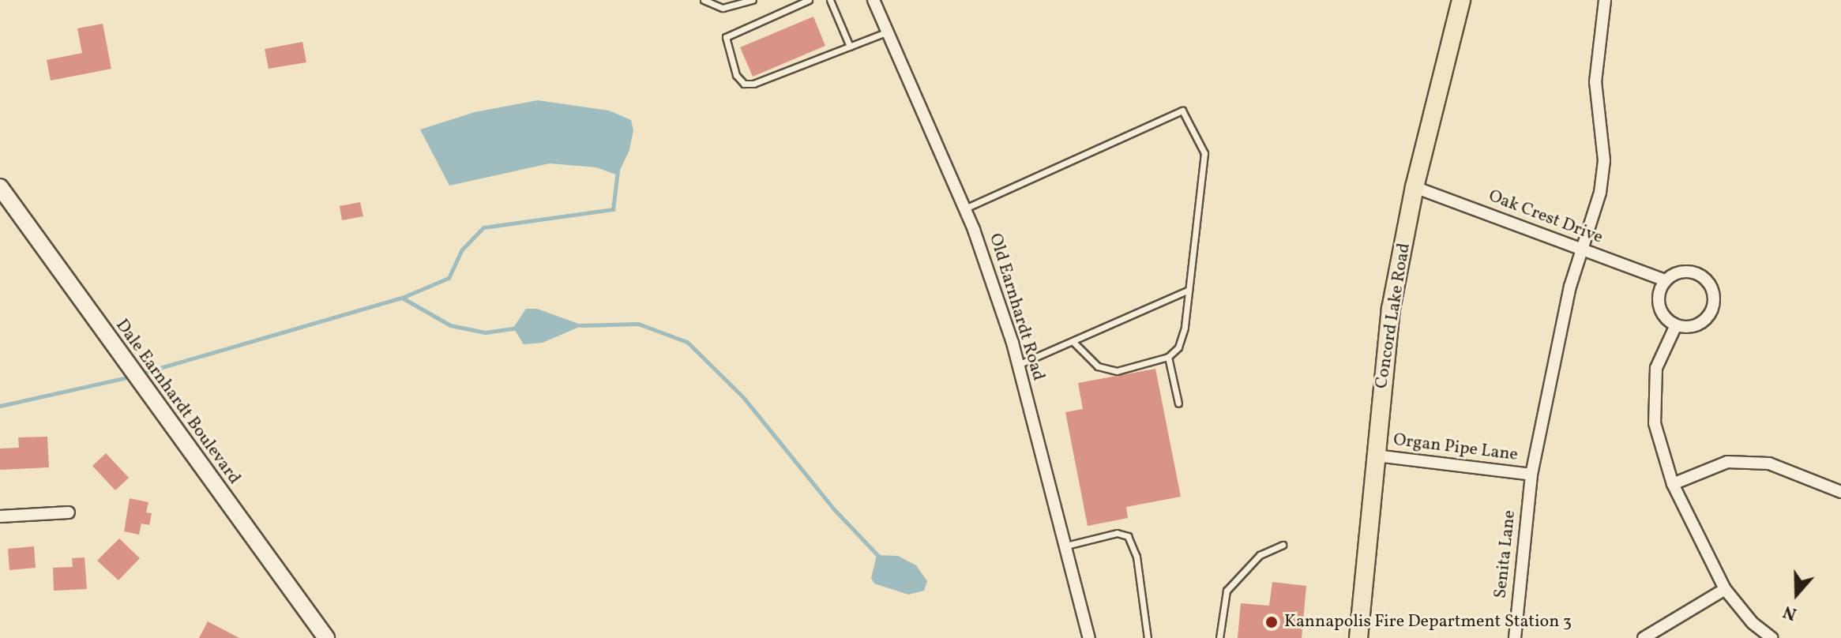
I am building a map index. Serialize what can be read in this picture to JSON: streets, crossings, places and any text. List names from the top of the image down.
{
  "streets": {
    "main road": ["Concord Lake Road", "Dale Earnhardt Boulevard"],
    "street": [
      "Oak Crest Drive",
      "Old Earnhardt Road",
      "Organ Pipe Lane",
      "Senita Lane"
    ]
  },
  "crossings": [
    ["Oak Crest Drive", "Concord Lake Road"],
    ["Oak Crest Drive", "Senita Lane"],
    ["Concord Lake Road", "Organ Pipe Lane"],
    ["Organ Pipe Lane", "Senita Lane"]
  ],
  "places": ["Kannapolis Fire Department Station 3"],
  "north": "bottom"
}
